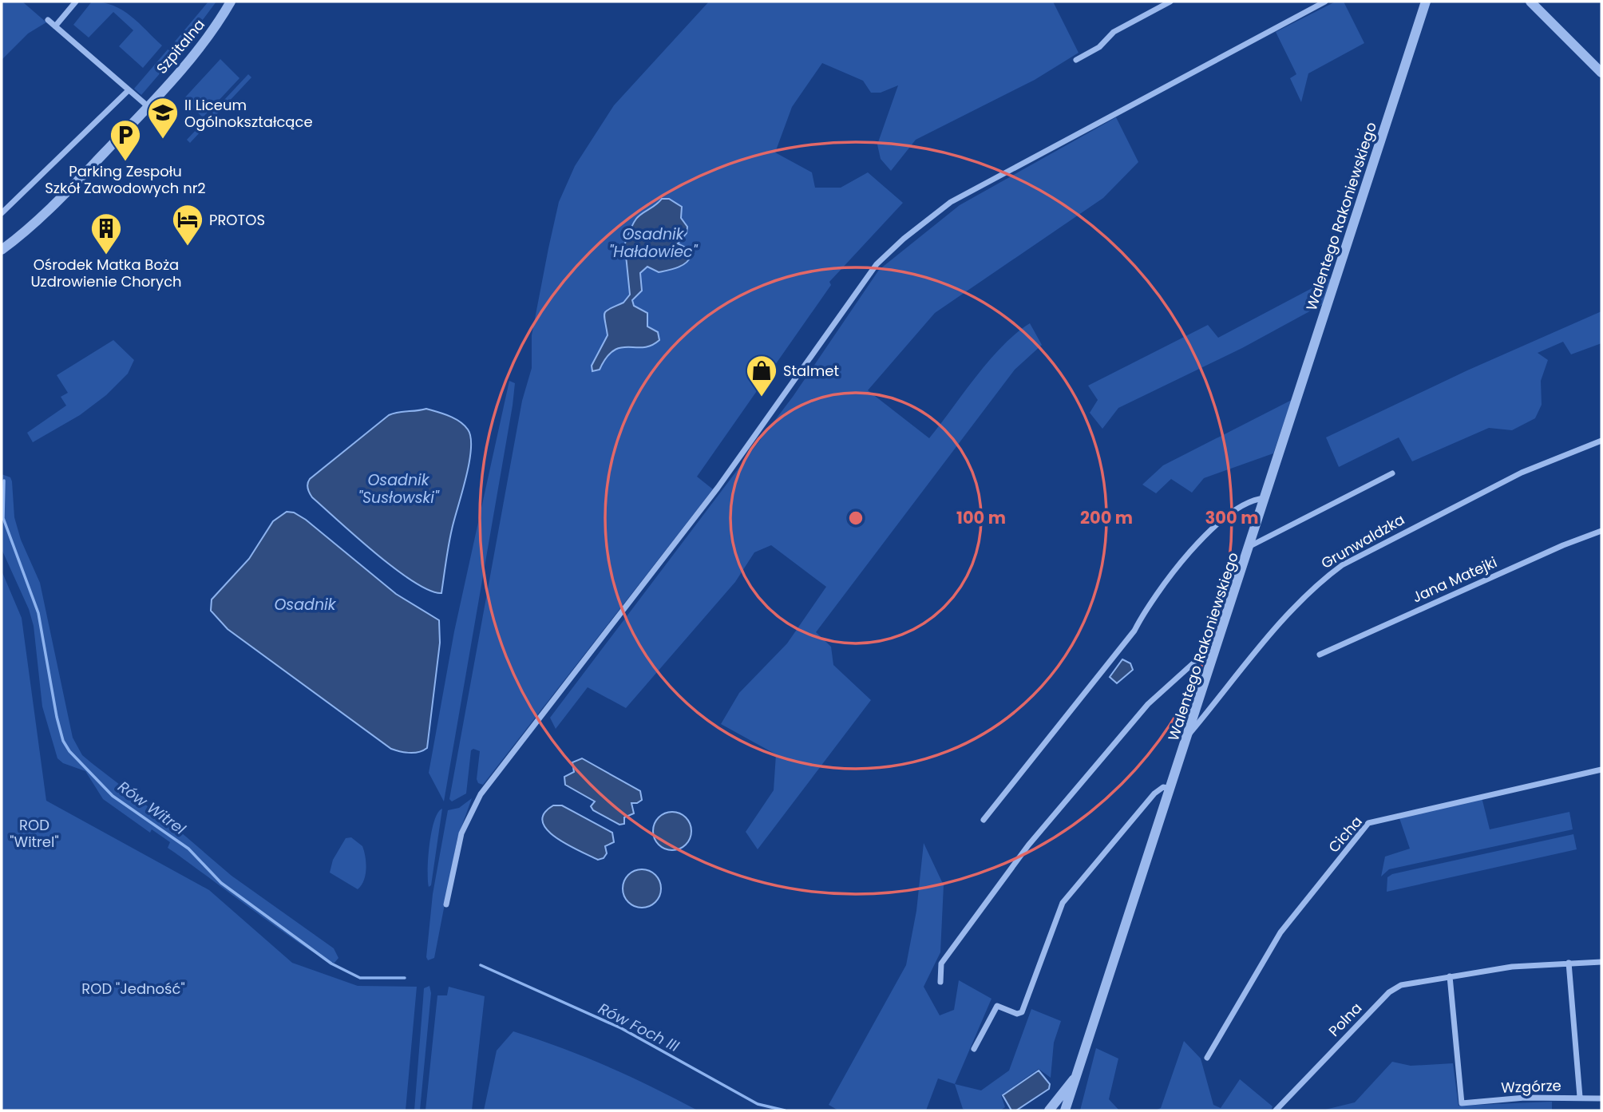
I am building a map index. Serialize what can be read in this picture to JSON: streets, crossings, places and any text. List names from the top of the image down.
{
  "streets": {
    "street": [
      "Szpitalna",
      "Walentego Rakoniewskiego",
      "Grunwaldzka",
      "Jana Matejki",
      "Cicha",
      "Polna",
      "Wzgórze"
    ]
  },
  "crossings": [
    ["Walentego Rakoniewskiego", "Grunwaldzka"],
    ["Polna", "Wzgórze"]
  ],
  "water": [
    "Osadnik \"Hałdowiec\"",
    "Osadnik \"Susłowski\"",
    "Osadnik",
    "Rów Witrel",
    "Rów Foch III"
  ],
  "parks": ["ROD \"Witrel\"", "ROD \"Jedność\""],
  "places": {
    "school or university": ["II Liceum Ogólnokształcące"],
    "parking": ["Parking Zespołu Szkół Zawodowych nr2"],
    "hotel": ["PROTOS"],
    "building": ["Ośrodek Matka Boża Uzdrowienie Chorych"],
    "shop": ["Stalmet"]
  },
  "rings": ["100 m", "200 m", "300 m"]
}
